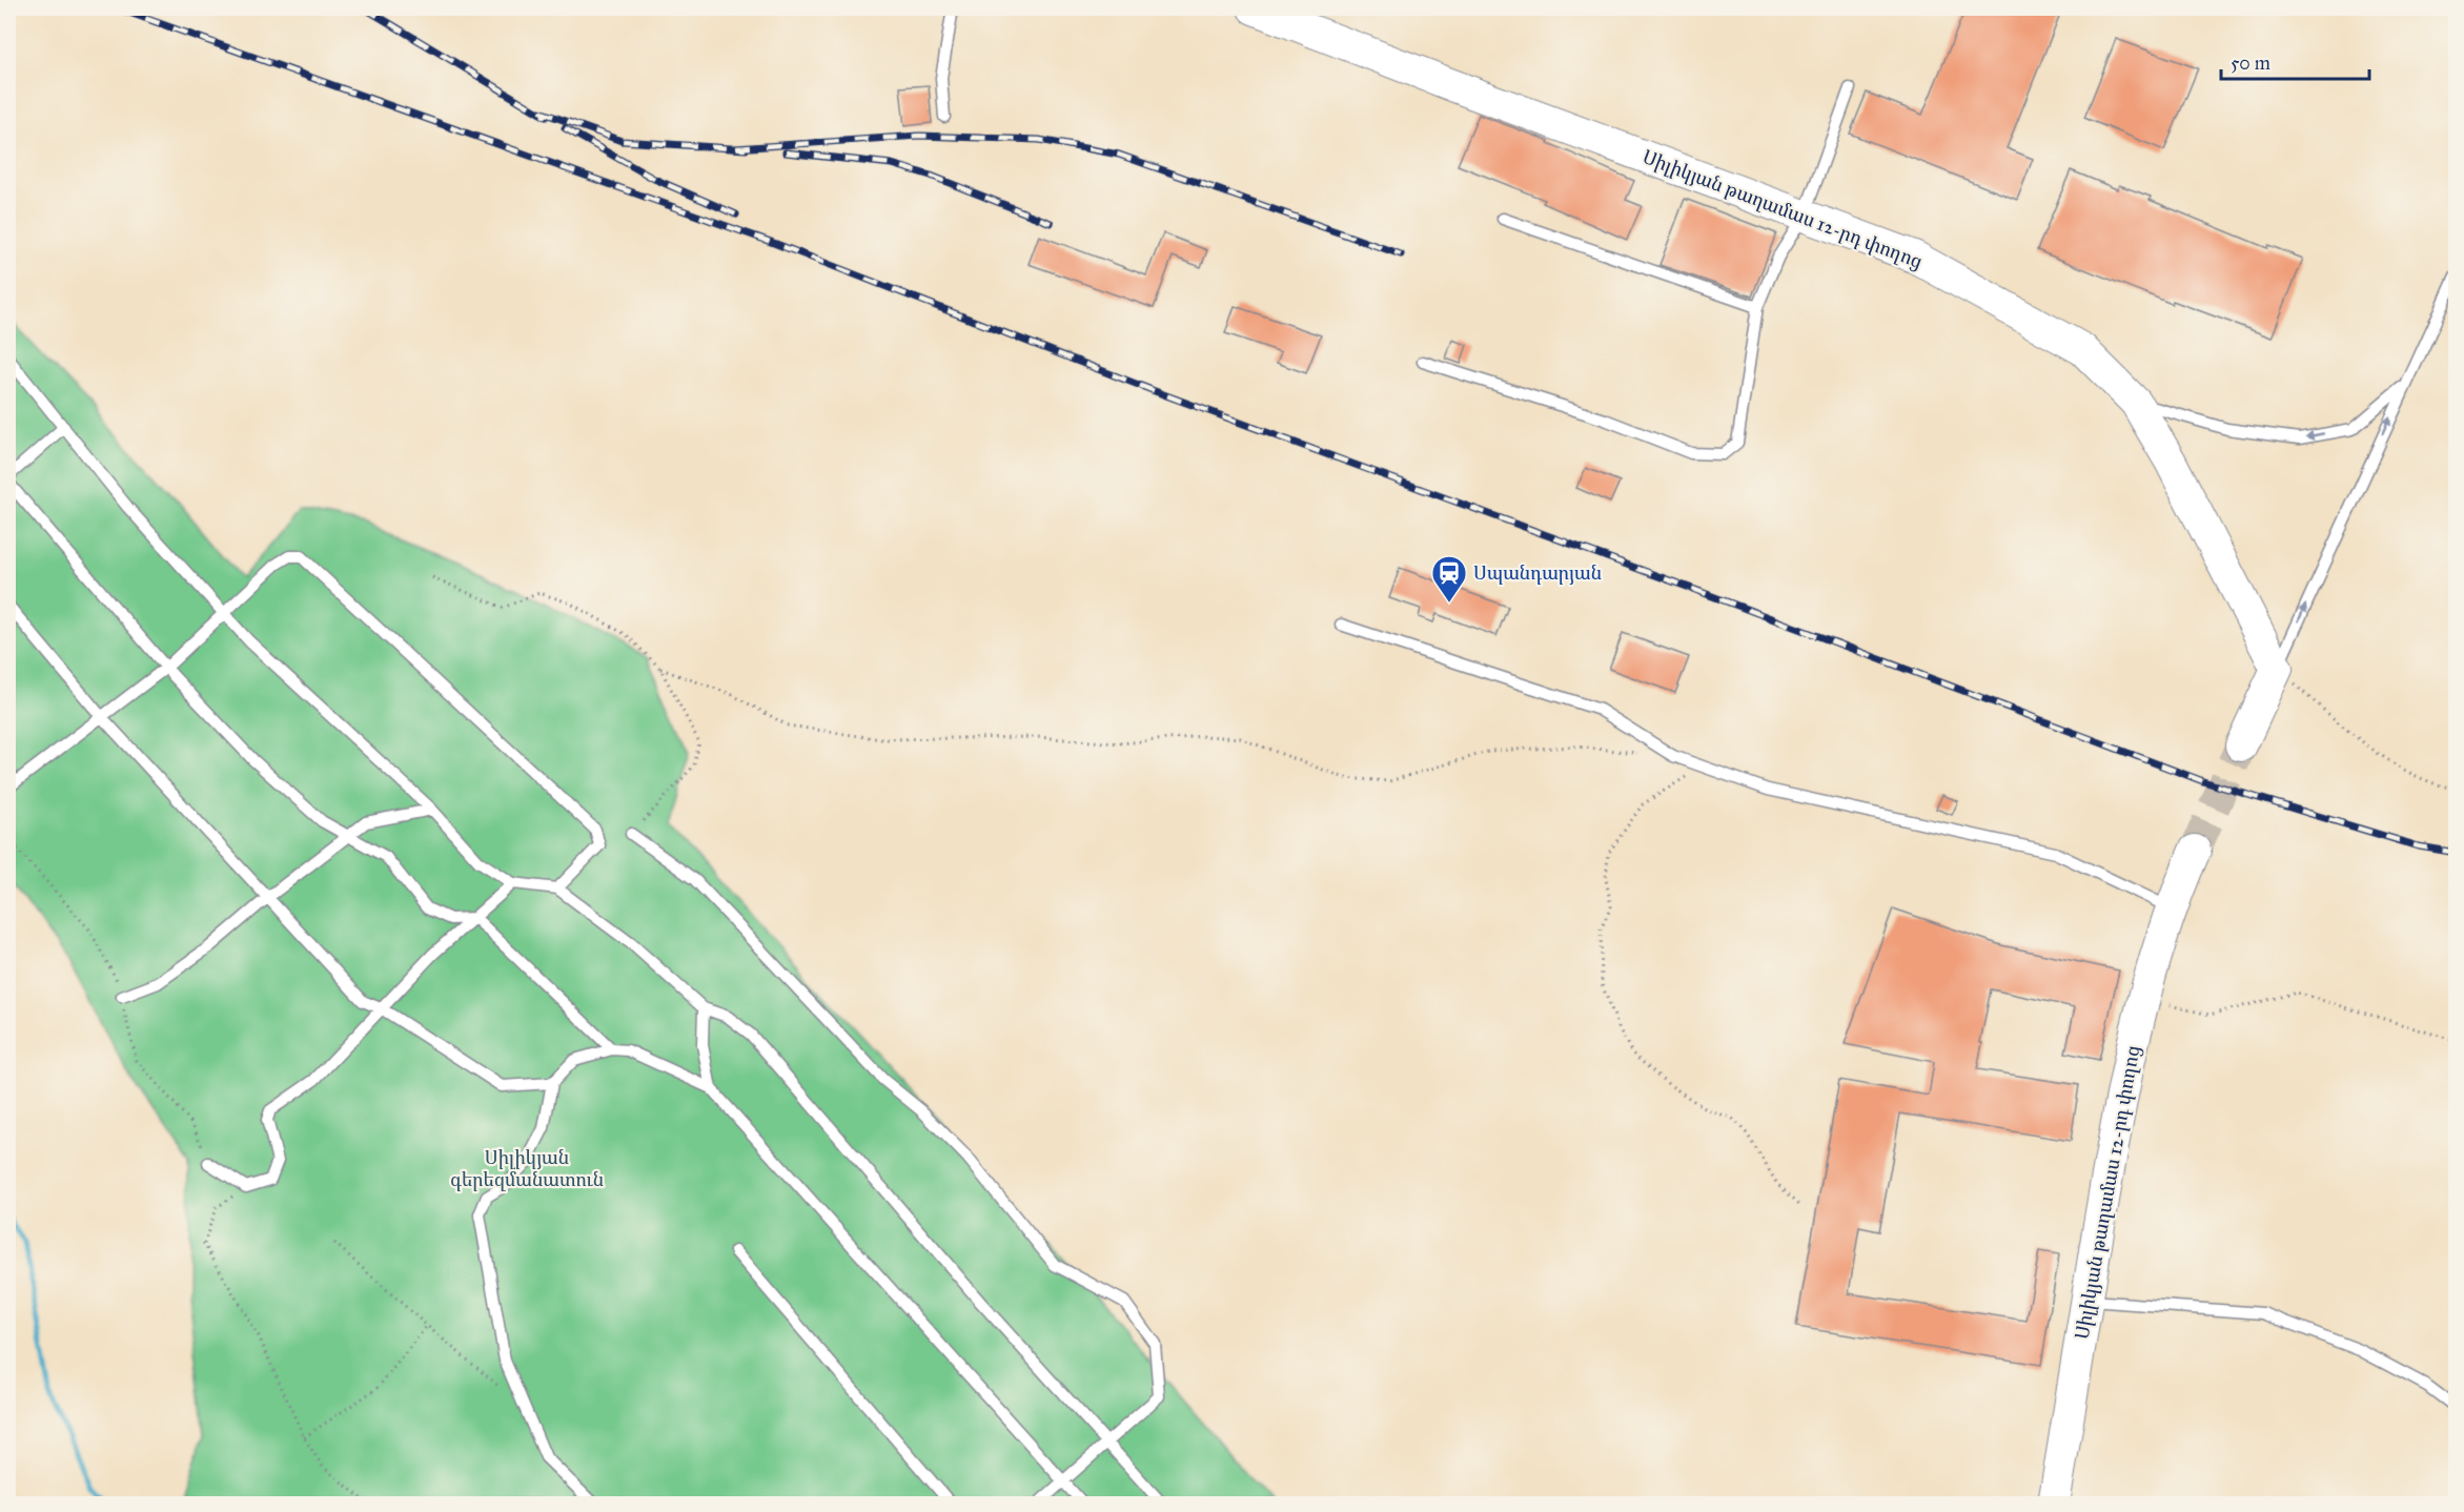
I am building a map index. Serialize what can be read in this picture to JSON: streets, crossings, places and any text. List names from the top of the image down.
{
  "streets": {
    "main road": ["Սիլիկյան թաղամաս 12-րդ փողոց"]
  },
  "parks": ["Սիլիկյան գերեզմանատուն"],
  "places": {
    "station": ["Սպանդարյան"]
  },
  "scale_bar": "50 m"
}
